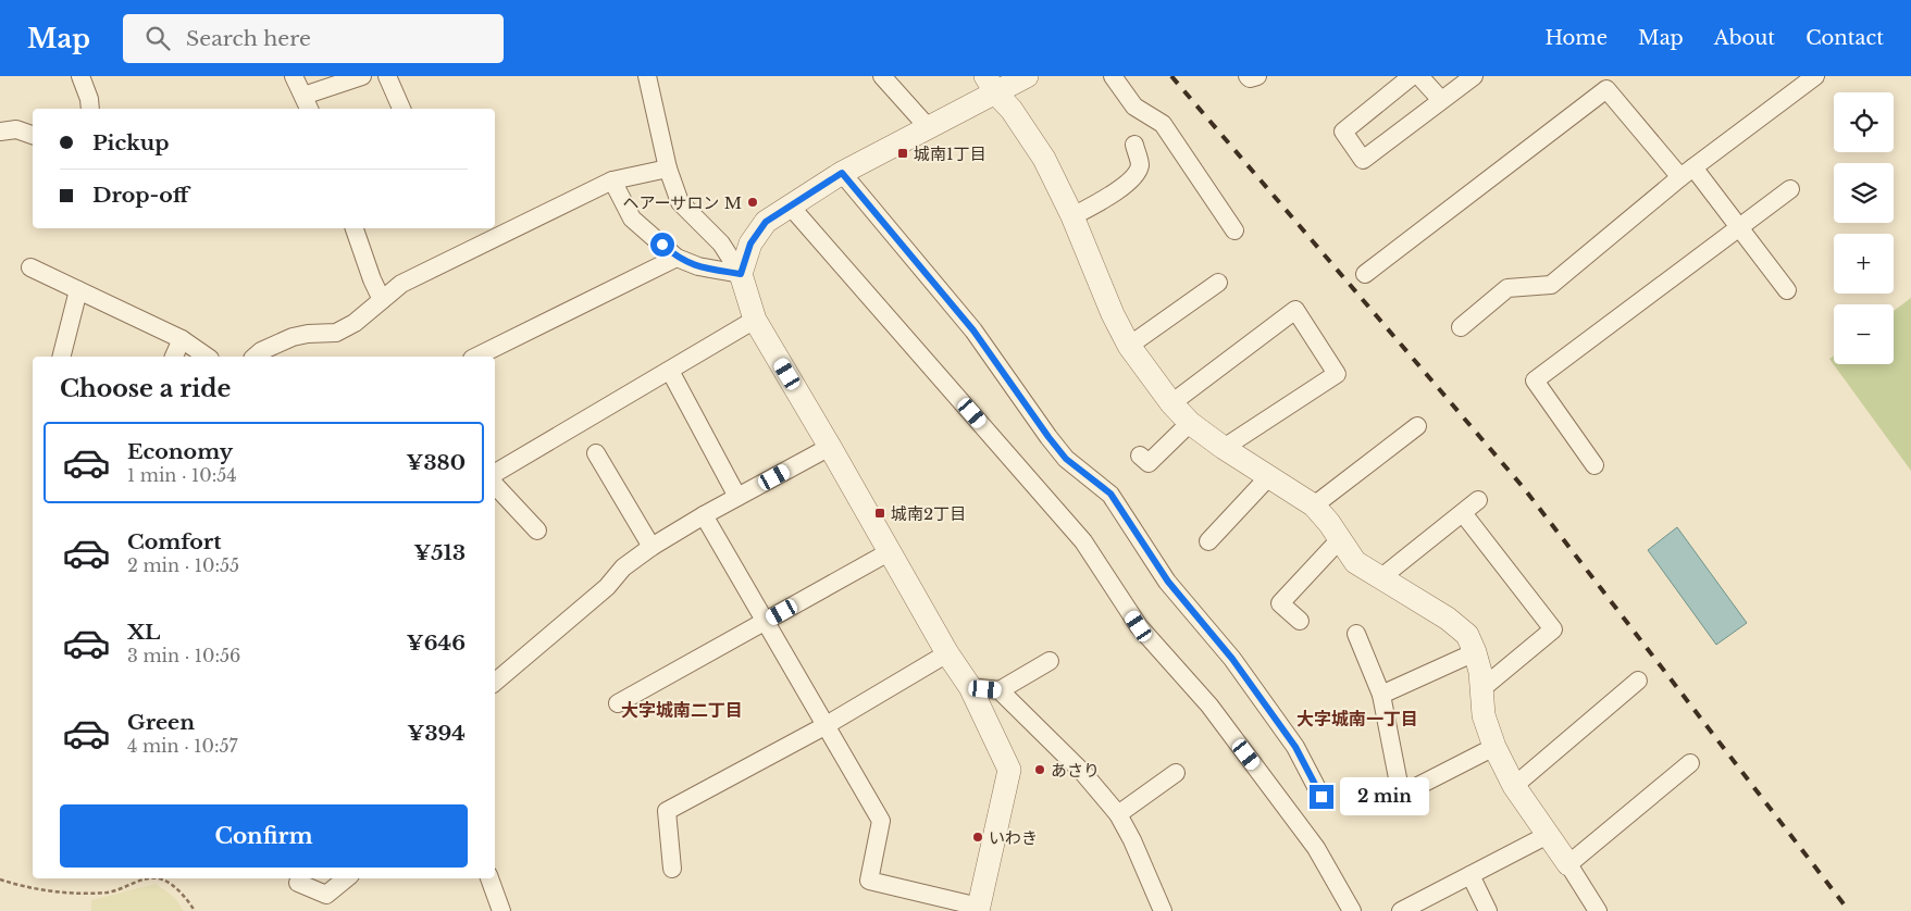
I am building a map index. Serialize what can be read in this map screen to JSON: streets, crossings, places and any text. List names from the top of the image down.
{
  "districts": ["大字城南二丁目", "大字城南一丁目"],
  "places": {
    "transit": ["城南1丁目", "城南2丁目"],
    "other": ["ヘアーサロン M", "あさり", "いわき"]
  },
  "page": {
    "header": "Map",
    "search": "Search here",
    "nav": [
      "Home",
      "Map",
      "About",
      "Contact"
    ],
    "map_buttons": ["+", "−"],
    "banner": ["Pickup", "Drop-off"],
    "heading": "Choose a ride",
    "list": [
      {
        "name": "Economy",
        "note": "1 min · 10:54",
        "value": "¥380"
      },
      {
        "name": "Comfort",
        "note": "2 min · 10:55",
        "value": "¥513"
      },
      {
        "name": "XL",
        "note": "3 min · 10:56",
        "value": "¥646"
      },
      {
        "name": "Green",
        "note": "4 min · 10:57",
        "value": "¥394"
      }
    ],
    "bubble": "2 min",
    "buttons": "Confirm"
  }
}
